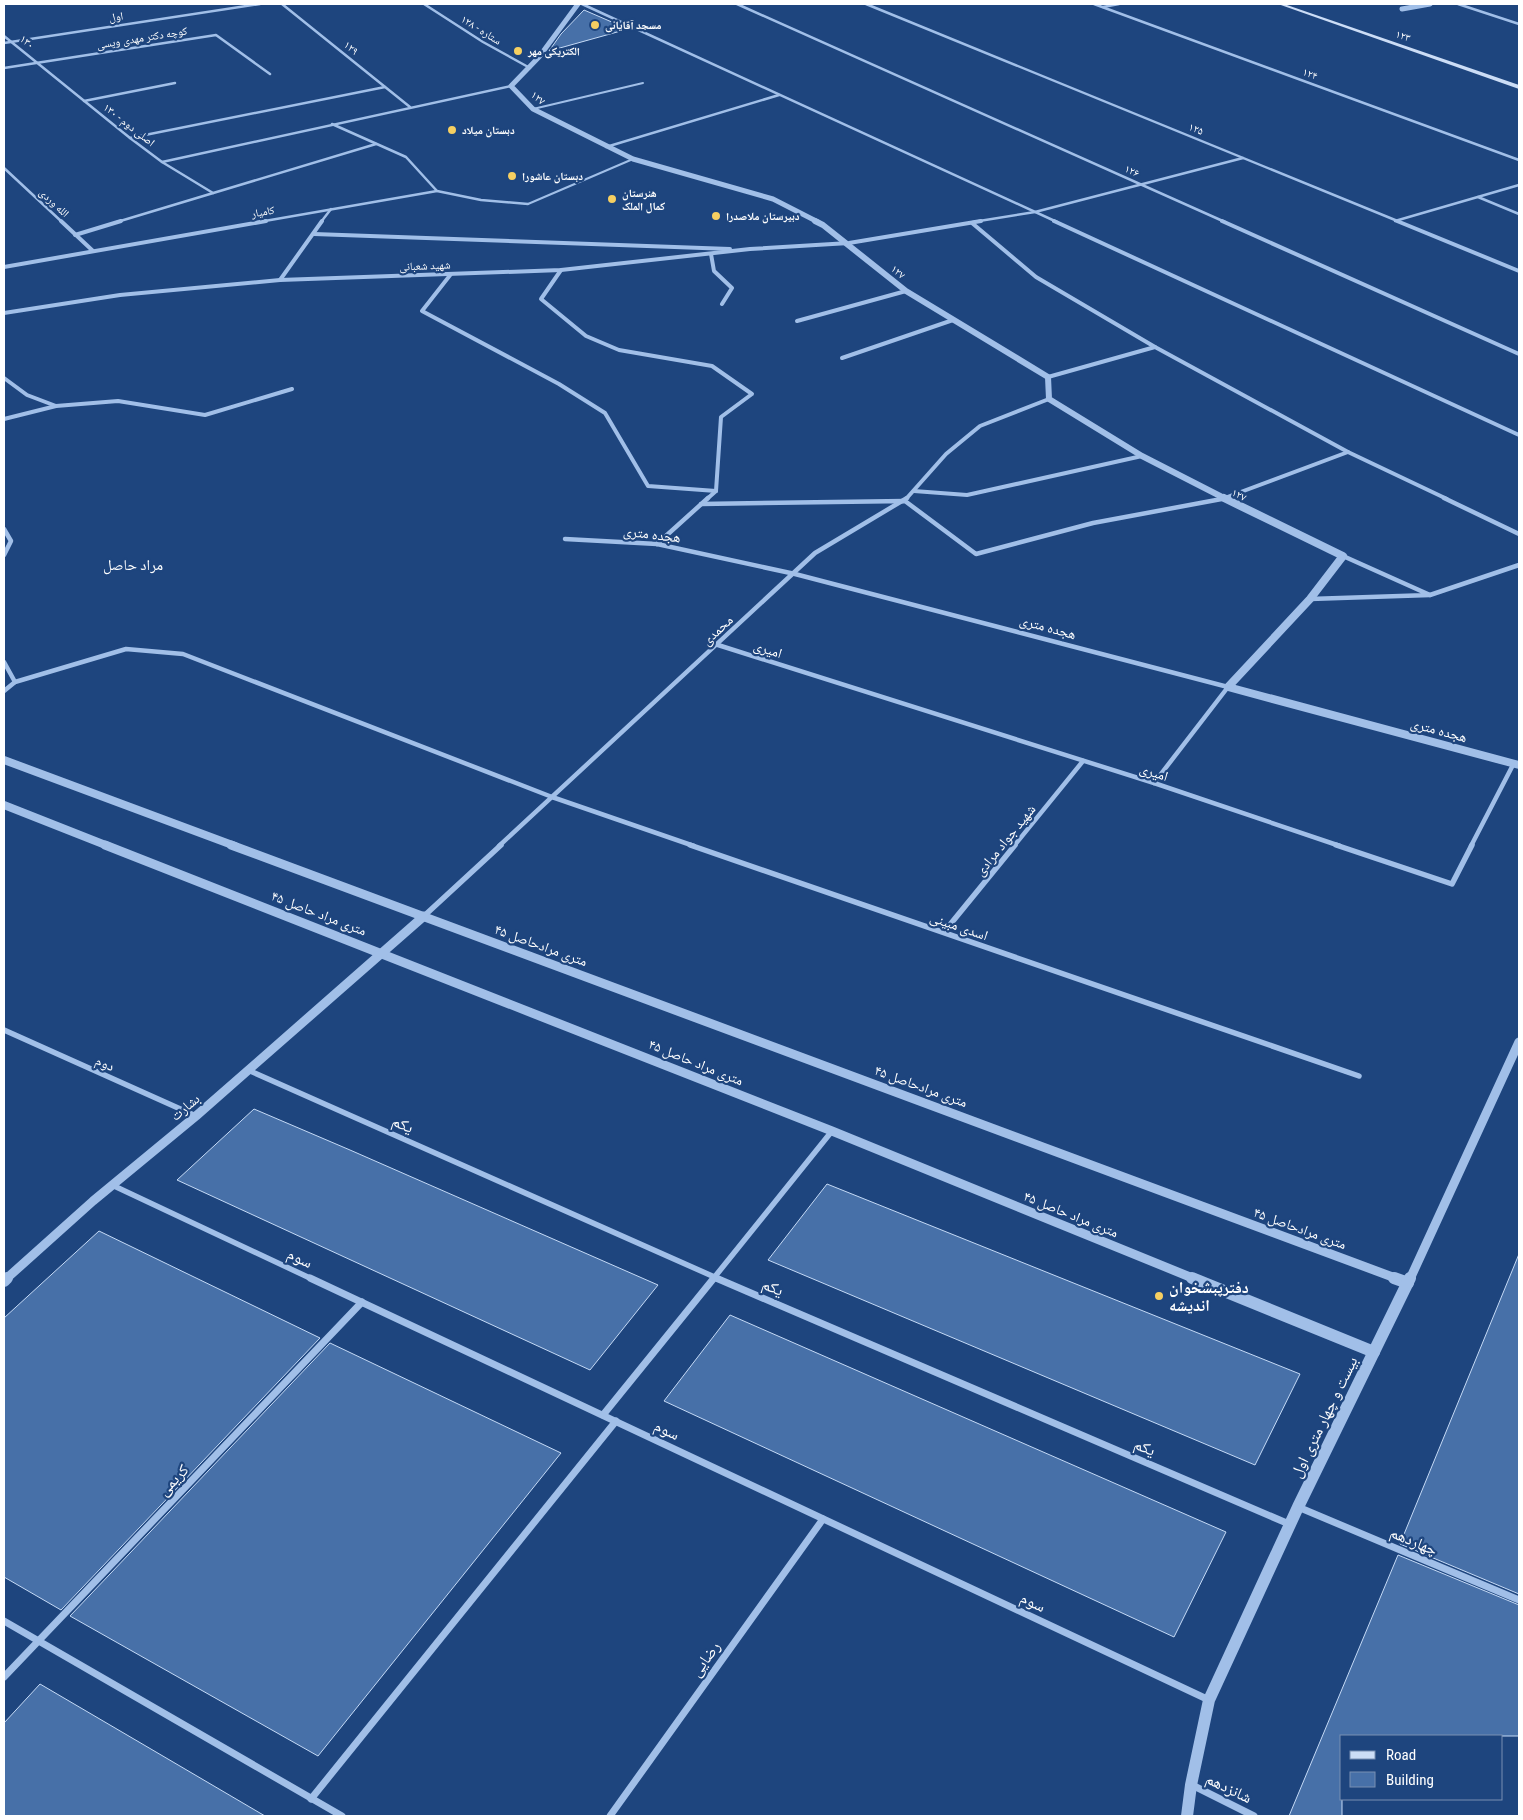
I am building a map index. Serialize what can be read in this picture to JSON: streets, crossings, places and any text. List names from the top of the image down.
{
  "streets": {
    "main road": ["۱۲۳"],
    "street": [
      "اول",
      "۱۲۸ - ستاره",
      "کوچه دکتر مهدی ویسی",
      "۱۳۰",
      "۱۲۹",
      "۱۲۴",
      "۱۲۷",
      "اصلی دوم - ۱۳۰",
      "۱۲۵",
      "۱۲۶",
      "الله وردی",
      "کامیار",
      "شهید شعبانی",
      "هجده متری",
      "محمدی",
      "امیری",
      "شهید جواد مرادی",
      "۴۵ متری مراد حاصل",
      "اسدی مبینی",
      "۴۵ متری مرادحاصل",
      "دوم",
      "بشارت",
      "یکم",
      "سوم",
      "بیست و چهار متری اول",
      "کریمی",
      "چهاردهم",
      "رضایی",
      "شانزدهم"
    ]
  },
  "crossings": [
    ["اول", "۱۳۰"],
    ["۱۲۸ - ستاره", "۱۲۷"],
    ["کوچه دکتر مهدی ویسی", "۱۳۰"],
    ["کوچه دکتر مهدی ویسی", "اصلی دوم - ۱۳۰"],
    ["۱۳۰", "اصلی دوم - ۱۳۰"],
    ["۱۲۷", "شهید شعبانی"],
    ["۱۲۷", "محمدی"],
    ["۱۲۵", "شهید شعبانی"],
    ["۱۲۶", "شهید شعبانی"],
    ["الله وردی", "کامیار"],
    ["هجده متری", "محمدی"],
    ["هجده متری", "امیری"],
    ["محمدی", "امیری"],
    ["محمدی", "اسدی مبینی"],
    ["محمدی", "۴۵ متری مرادحاصل"],
    ["محمدی", "بشارت"],
    ["امیری", "شهید جواد مرادی"],
    ["شهید جواد مرادی", "اسدی مبینی"],
    ["۴۵ متری مراد حاصل", "بشارت"],
    ["۴۵ متری مراد حاصل", "بیست و چهار متری اول"],
    ["۴۵ متری مرادحاصل", "بشارت"],
    ["۴۵ متری مرادحاصل", "بیست و چهار متری اول"],
    ["دوم", "بشارت"],
    ["بشارت", "یکم"],
    ["بشارت", "سوم"],
    ["یکم", "بیست و چهار متری اول"],
    ["سوم", "بیست و چهار متری اول"],
    ["سوم", "کریمی"],
    ["سوم", "رضایی"],
    ["بیست و چهار متری اول", "چهاردهم"],
    ["بیست و چهار متری اول", "شانزدهم"]
  ],
  "districts": ["مراد حاصل"],
  "places": [
    "مسجد آقایانی",
    "الکتریکی مهر",
    "دبستان میلاد",
    "دبستان عاشورا",
    "هنرستان کمال الملک",
    "دبیرستان ملاصدرا",
    "دفترپبشخوان اندیشه"
  ],
  "legend": ["Road", "Building"]
}
